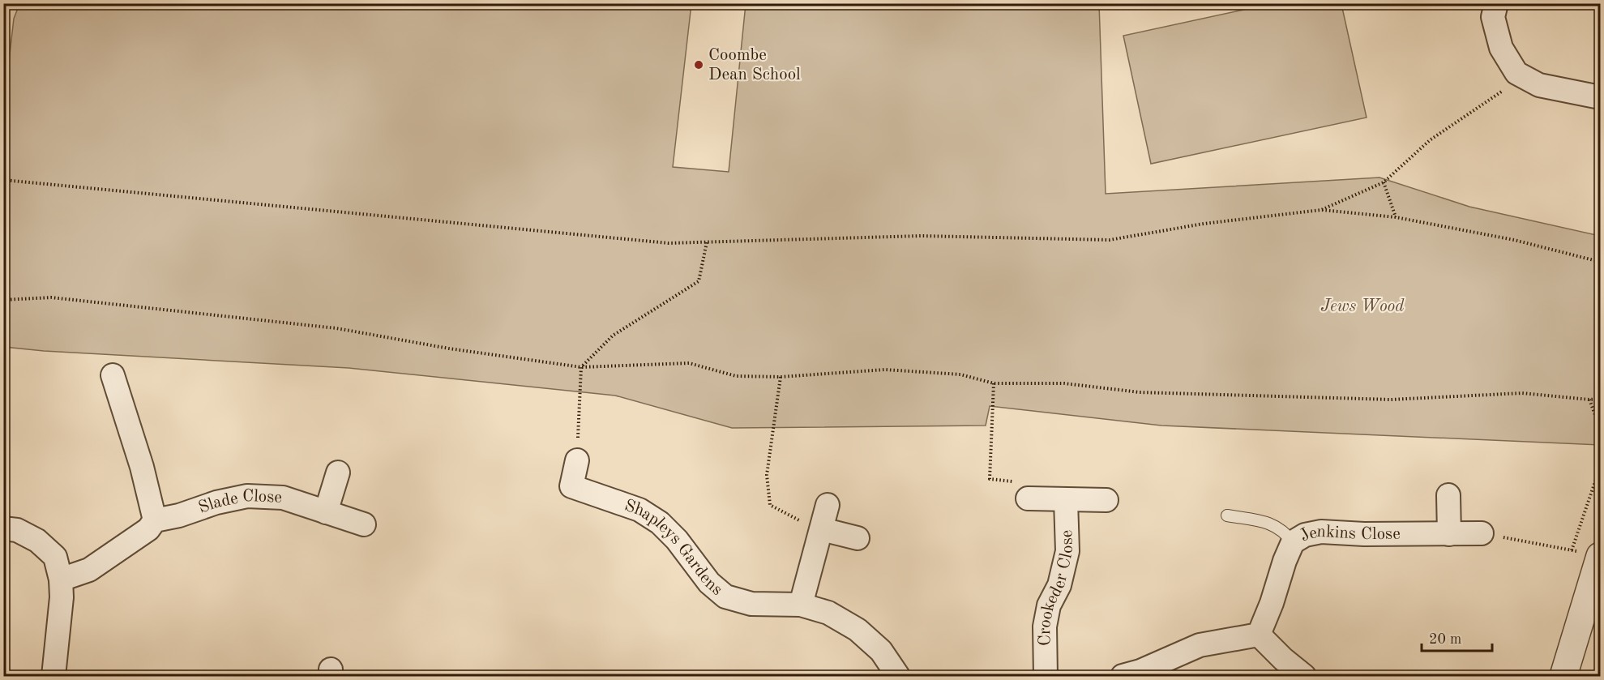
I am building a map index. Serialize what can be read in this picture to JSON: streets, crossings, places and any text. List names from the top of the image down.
{
  "streets": {
    "street": [
      "Slade Close",
      "Jenkins Close",
      "Shapleys Gardens",
      "Crookeder Close"
    ]
  },
  "parks": ["Jews Wood"],
  "places": ["Coombe Dean School"],
  "scale_bar": "20 m"
}
